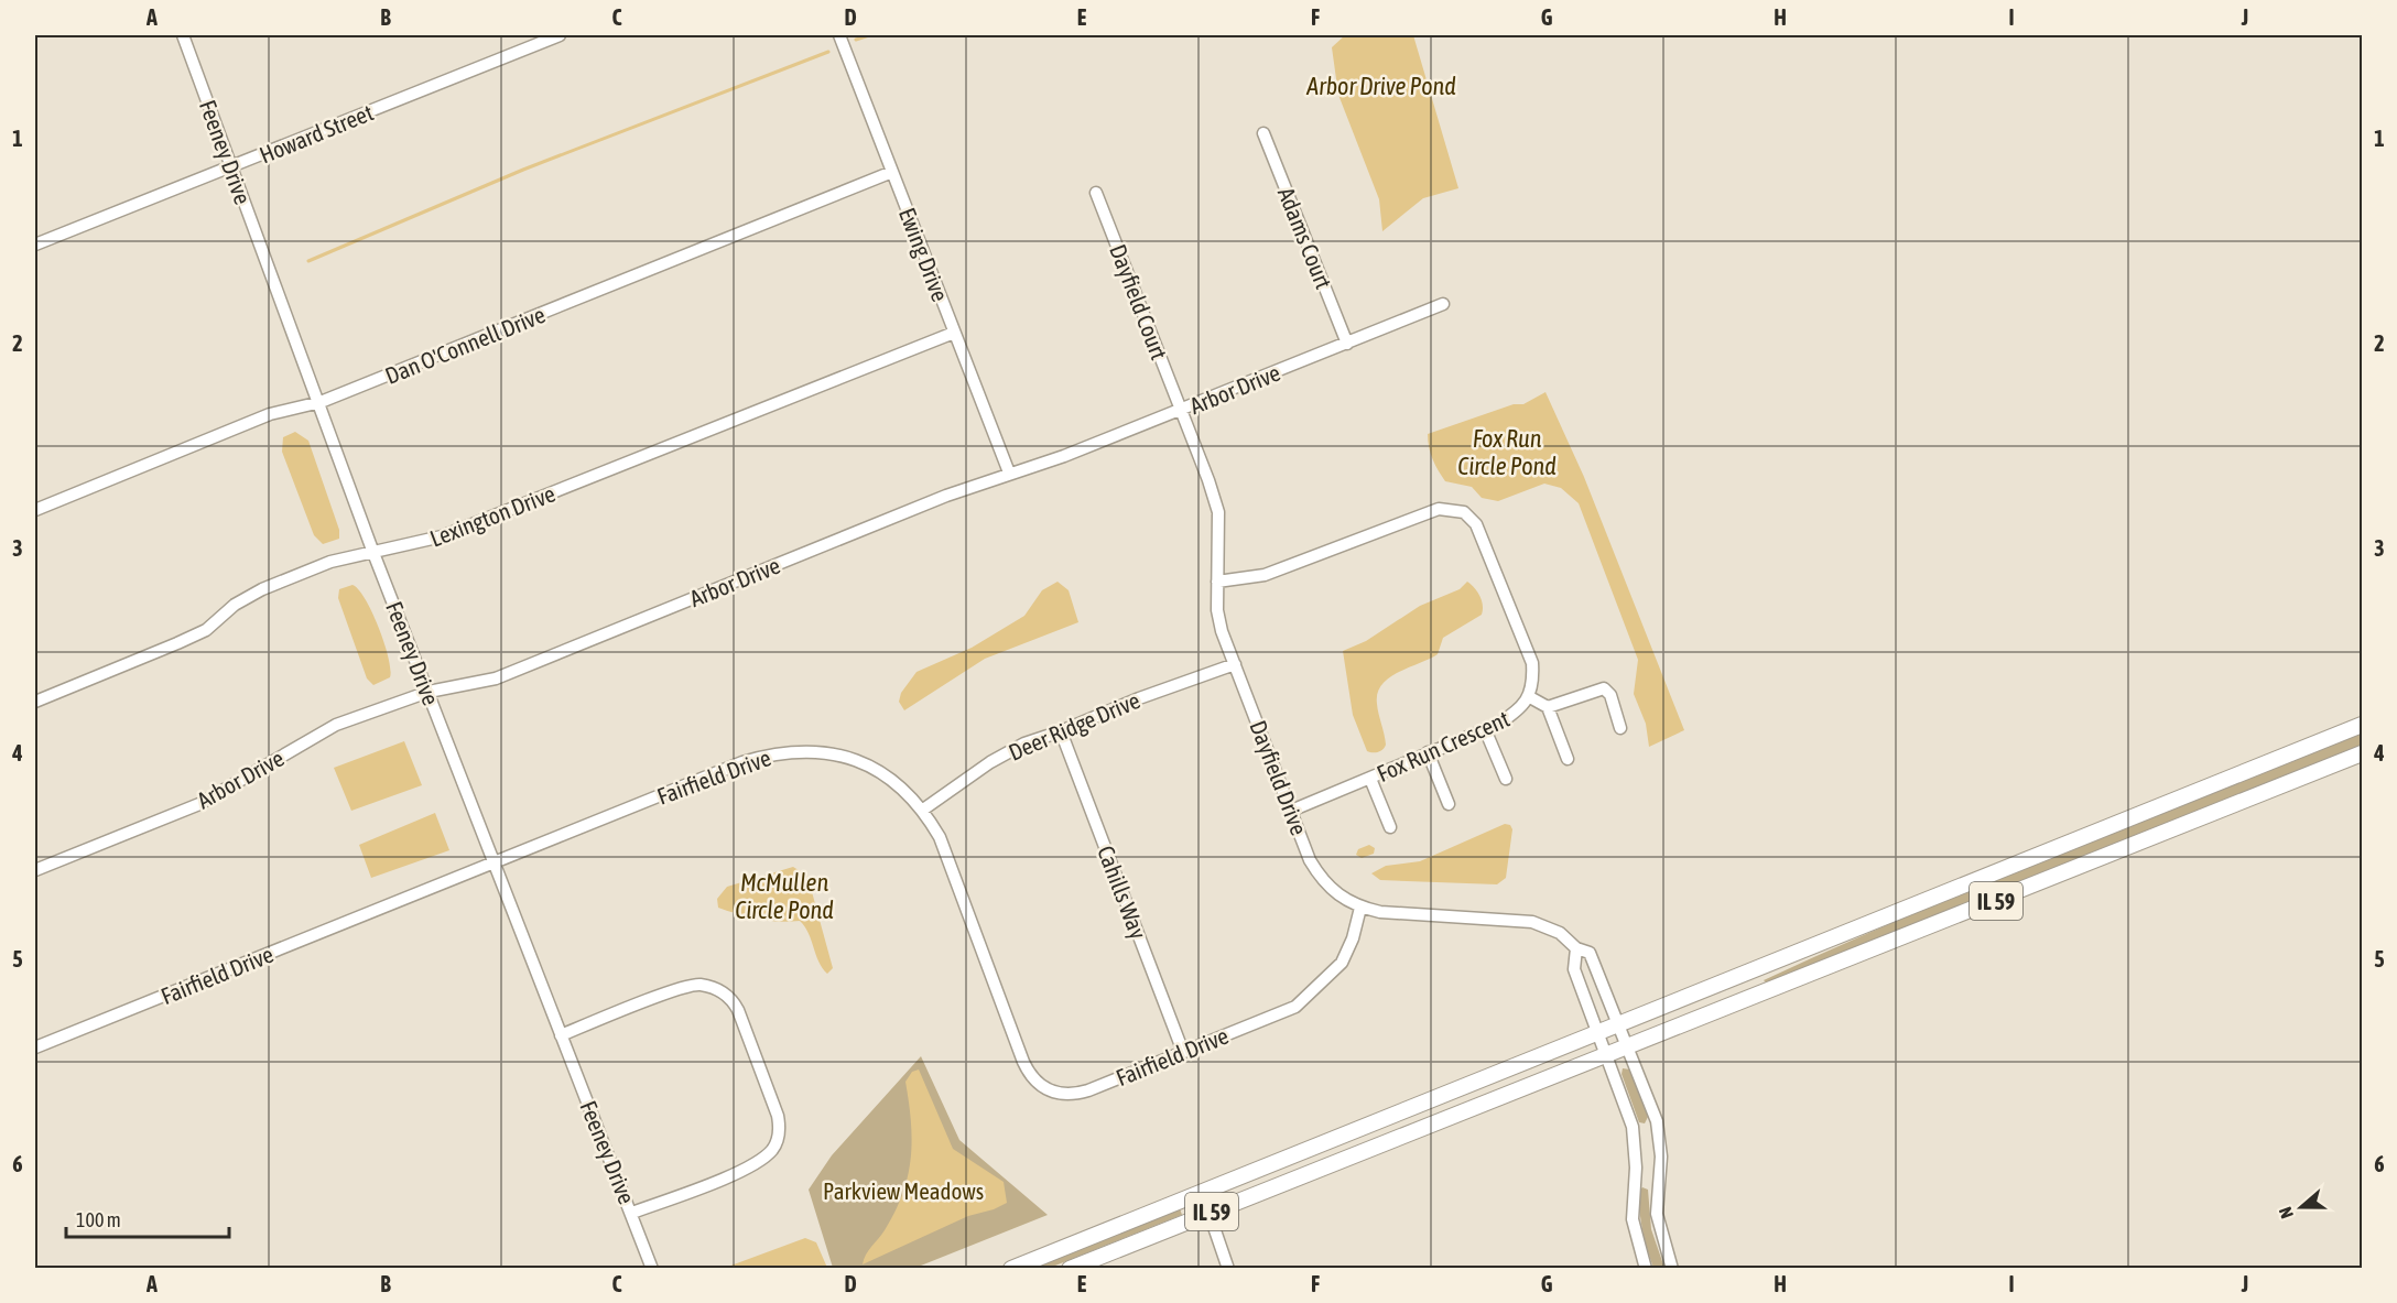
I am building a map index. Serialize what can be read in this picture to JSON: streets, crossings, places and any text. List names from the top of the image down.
{
  "streets": {
    "main road": ["IL 59"],
    "street": [
      "Howard Street",
      "Feeney Drive",
      "Adams Court",
      "Ewing Drive",
      "Dayfield Court",
      "Dan O'Connell Drive",
      "Arbor Drive",
      "Lexington Drive",
      "Deer Ridge Drive",
      "Fox Run Crescent",
      "Fairfield Drive",
      "Dayfield Drive",
      "Cahills Way"
    ]
  },
  "crossings": [
    ["Howard Street", "Feeney Drive"],
    ["Feeney Drive", "Dan O'Connell Drive"],
    ["Feeney Drive", "Arbor Drive"],
    ["Feeney Drive", "Lexington Drive"],
    ["Feeney Drive", "Fairfield Drive"],
    ["Adams Court", "Arbor Drive"],
    ["Ewing Drive", "Dan O'Connell Drive"],
    ["Ewing Drive", "Arbor Drive"],
    ["Ewing Drive", "Lexington Drive"],
    ["Dayfield Court", "Arbor Drive"],
    ["Dayfield Court", "Dayfield Drive"],
    ["Arbor Drive", "Dayfield Drive"],
    ["Deer Ridge Drive", "Fairfield Drive"],
    ["Deer Ridge Drive", "Dayfield Drive"],
    ["Deer Ridge Drive", "Cahills Way"],
    ["Fox Run Crescent", "Dayfield Drive"],
    ["Fairfield Drive", "Dayfield Drive"],
    ["Fairfield Drive", "Cahills Way"],
    ["Dayfield Drive", "IL 59"]
  ],
  "water": ["Arbor Drive Pond", "Fox Run Circle Pond", "McMullen Circle Pond"],
  "parks": ["Parkview Meadows"],
  "scale_bar": "100 m",
  "north": "left",
  "grid": {
    "columns": [
      "A",
      "B",
      "C",
      "D",
      "E",
      "F",
      "G",
      "H",
      "I",
      "J"
    ],
    "rows": [
      "1",
      "2",
      "3",
      "4",
      "5",
      "6"
    ]
  }
}
